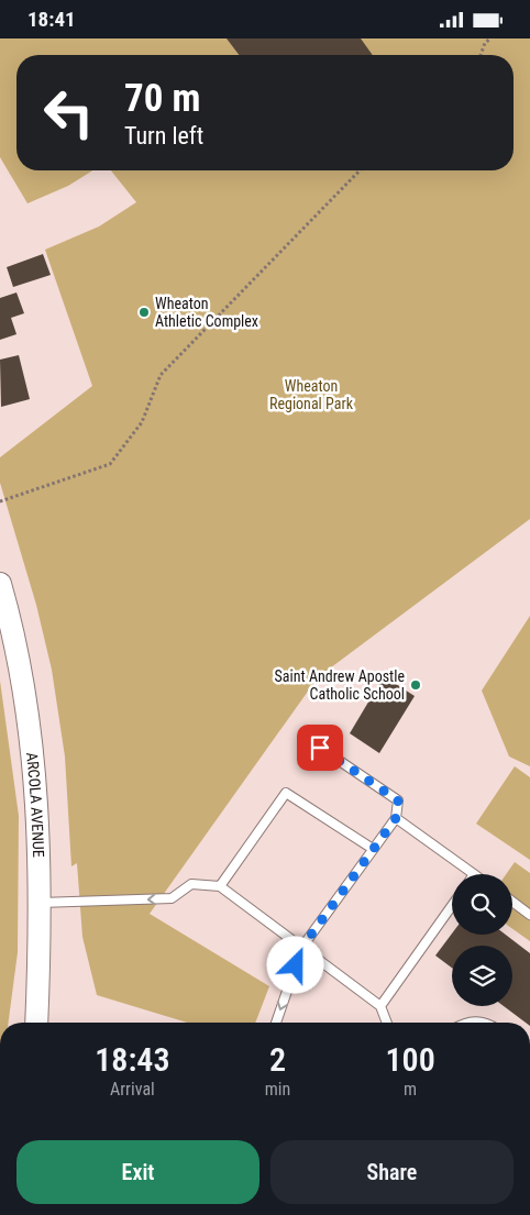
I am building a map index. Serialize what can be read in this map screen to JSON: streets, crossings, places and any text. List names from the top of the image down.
{
  "streets": {
    "street": ["ARCOLA AVENUE"]
  },
  "parks": ["Wheaton Regional Park"],
  "places": ["Wheaton Athletic Complex", "Saint Andrew Apostle Catholic School"],
  "page": {
    "status": "18:41",
    "turn": ["70 m", "Turn left"],
    "eta": [
      "18:43",
      "Arrival",
      "2",
      "min",
      "100",
      "m"
    ],
    "buttons": ["Exit", "Share"]
  }
}
